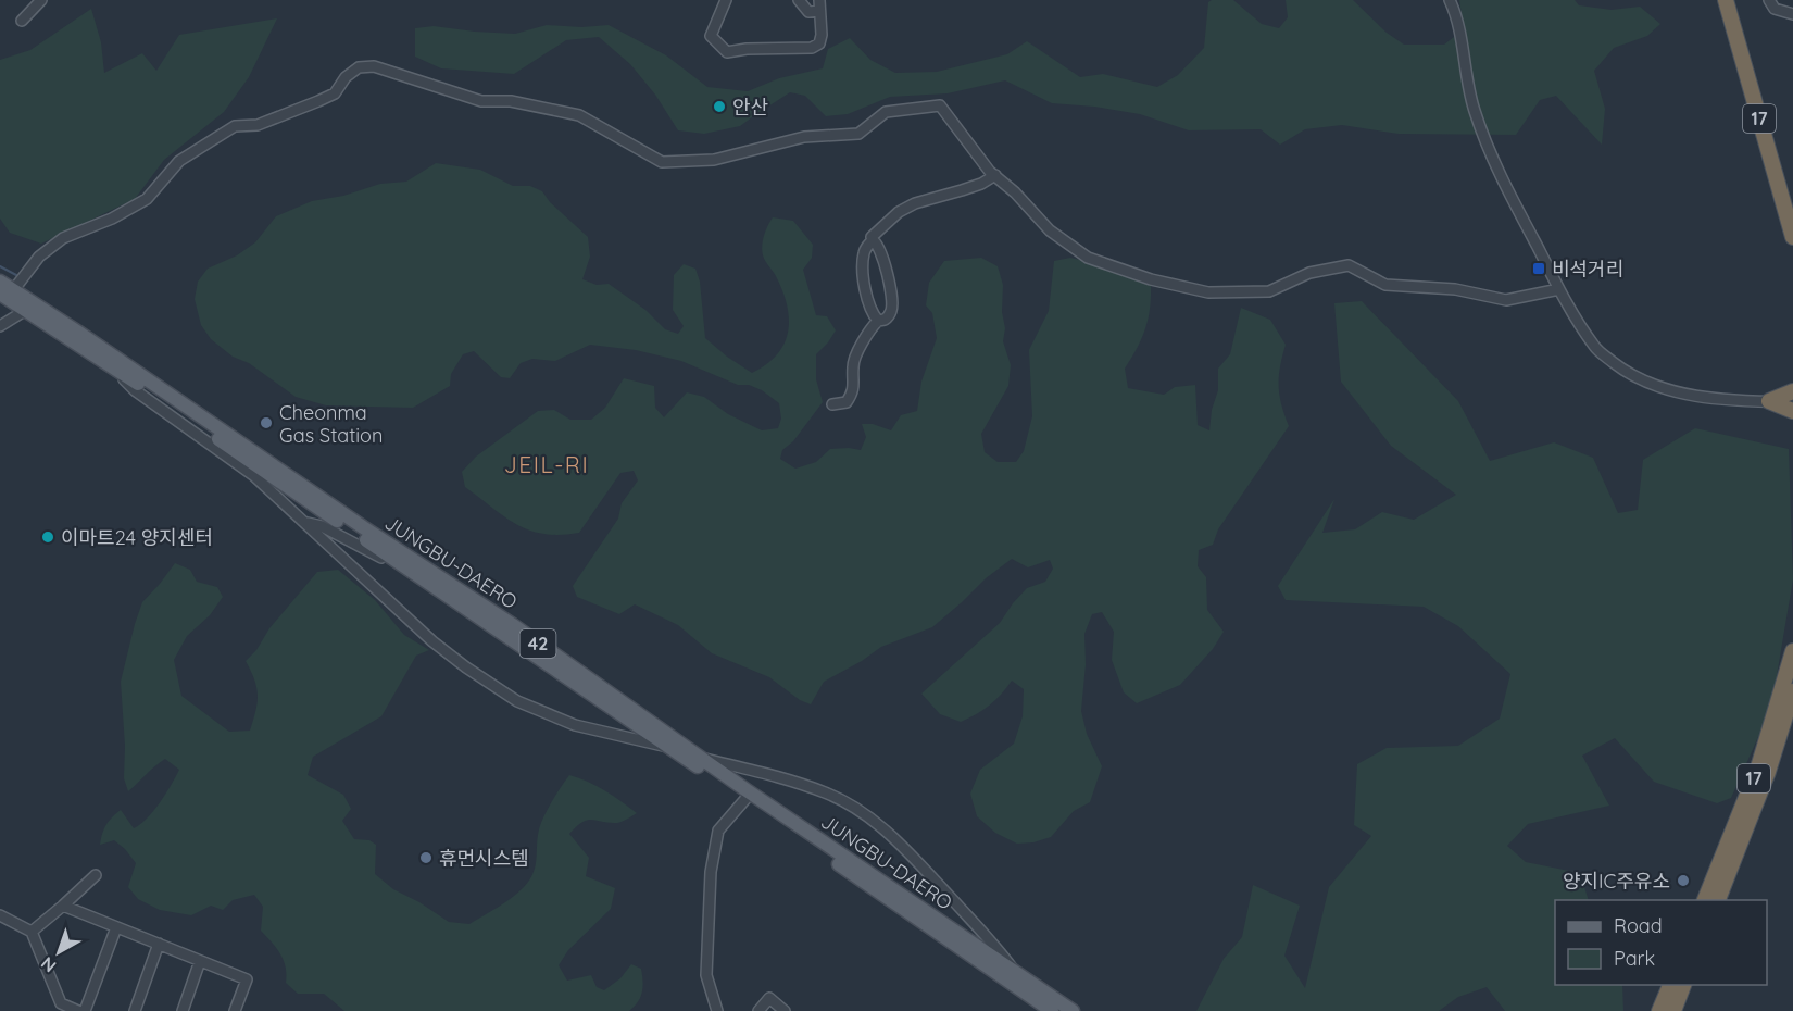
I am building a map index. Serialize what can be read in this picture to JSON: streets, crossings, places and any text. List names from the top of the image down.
{
  "streets": {
    "highway": ["17"],
    "main road": ["JUNGBU-DAERO", "42"]
  },
  "districts": ["JEIL-RI"],
  "places": {
    "other": [
      "안산",
      "Cheonma Gas Station",
      "이마트24 양지센터",
      "휴먼시스템",
      "양지IC주유소"
    ],
    "transit": ["비석거리"]
  },
  "legend": ["Road", "Park"],
  "north": "bottom left"
}
